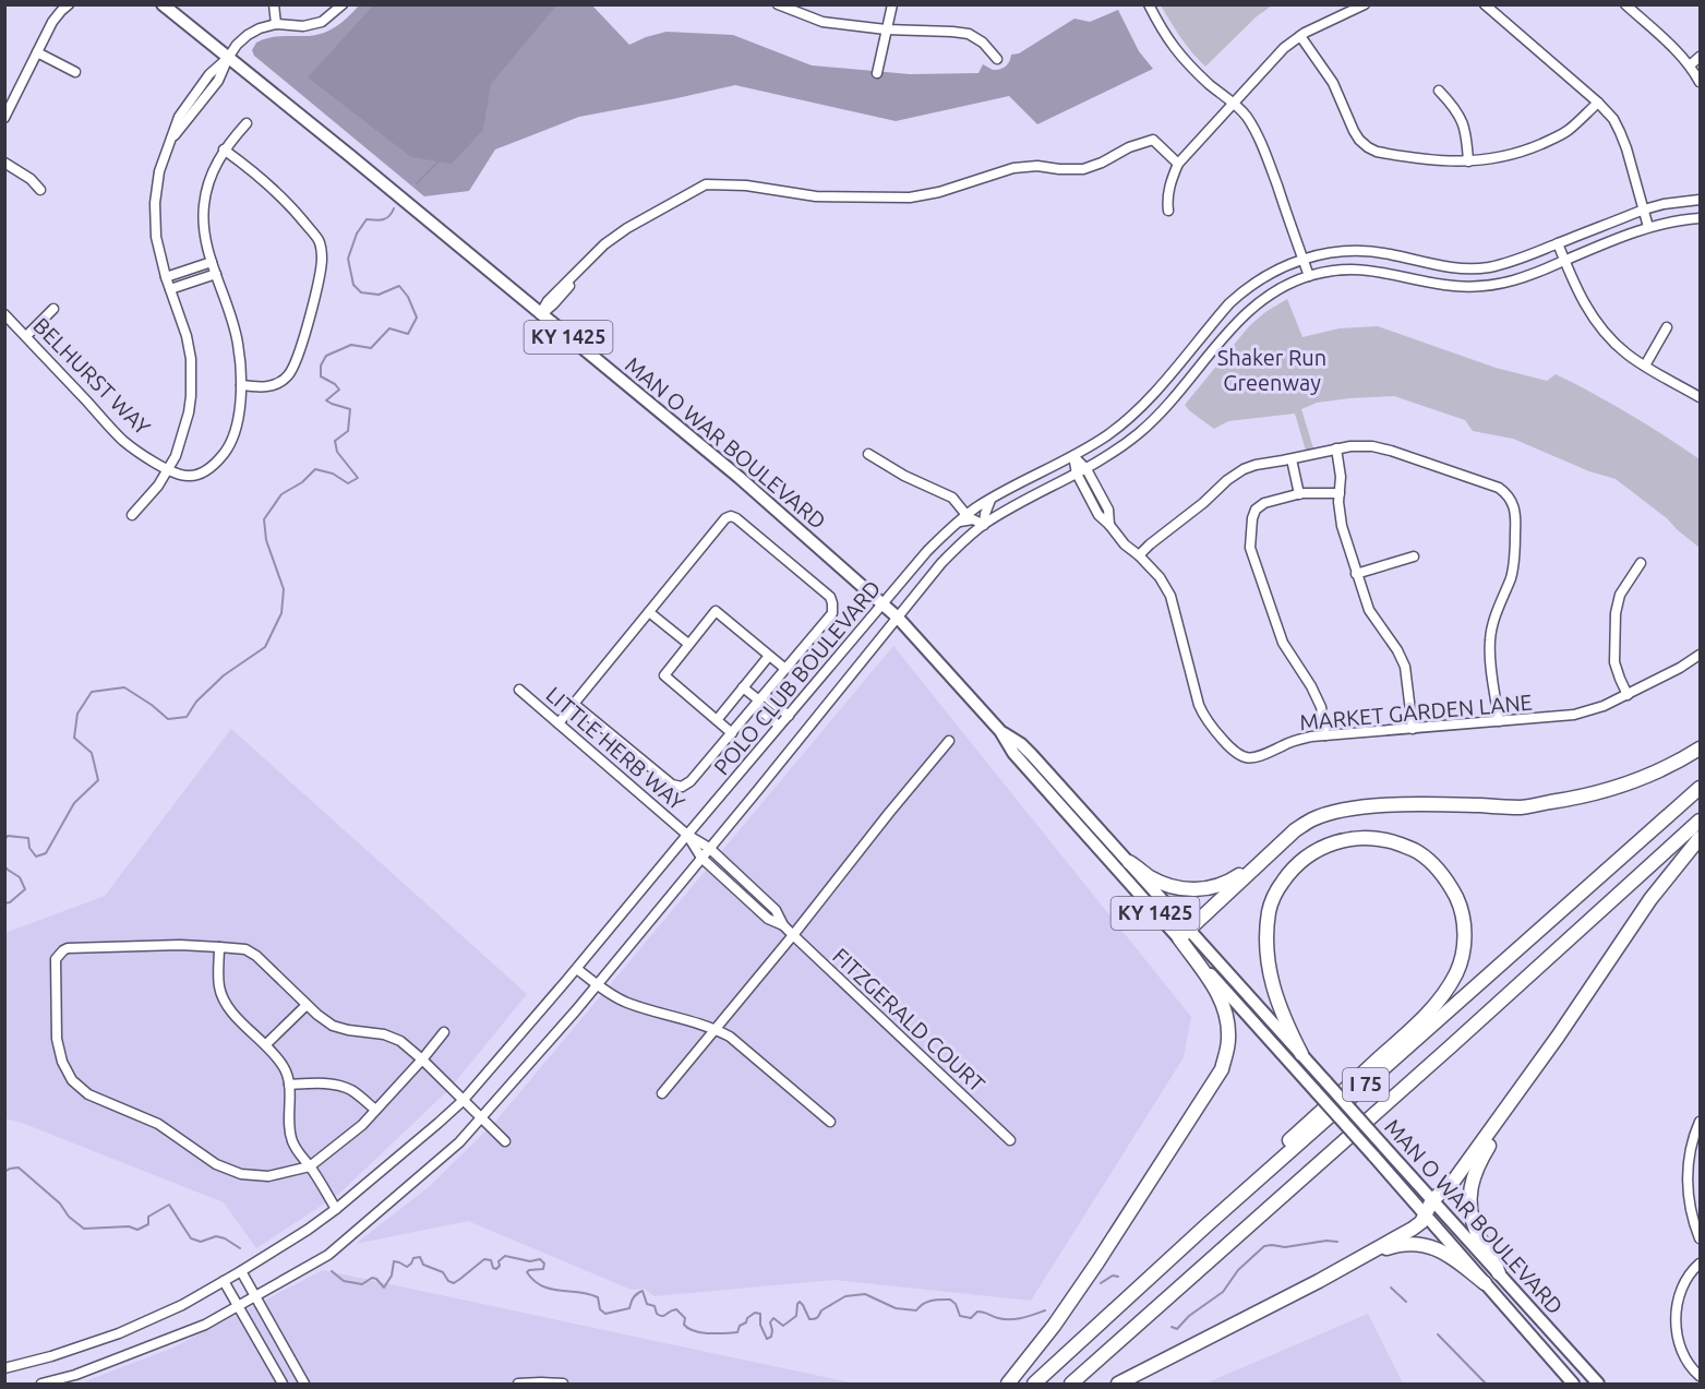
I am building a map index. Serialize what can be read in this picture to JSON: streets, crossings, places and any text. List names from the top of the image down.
{
  "streets": {
    "highway": ["I 75"],
    "main road": ["KY 1425", "MAN O WAR BOULEVARD"],
    "street": [
      "BELHURST WAY",
      "POLO CLUB BOULEVARD",
      "MARKET GARDEN LANE",
      "LITTLE HERB WAY",
      "FITZGERALD COURT"
    ]
  },
  "crossings": [
    ["MAN O WAR BOULEVARD", "POLO CLUB BOULEVARD"],
    ["POLO CLUB BOULEVARD", "MARKET GARDEN LANE"],
    ["POLO CLUB BOULEVARD", "LITTLE HERB WAY"],
    ["POLO CLUB BOULEVARD", "FITZGERALD COURT"],
    ["LITTLE HERB WAY", "FITZGERALD COURT"]
  ],
  "parks": ["Shaker Run Greenway"]
}
